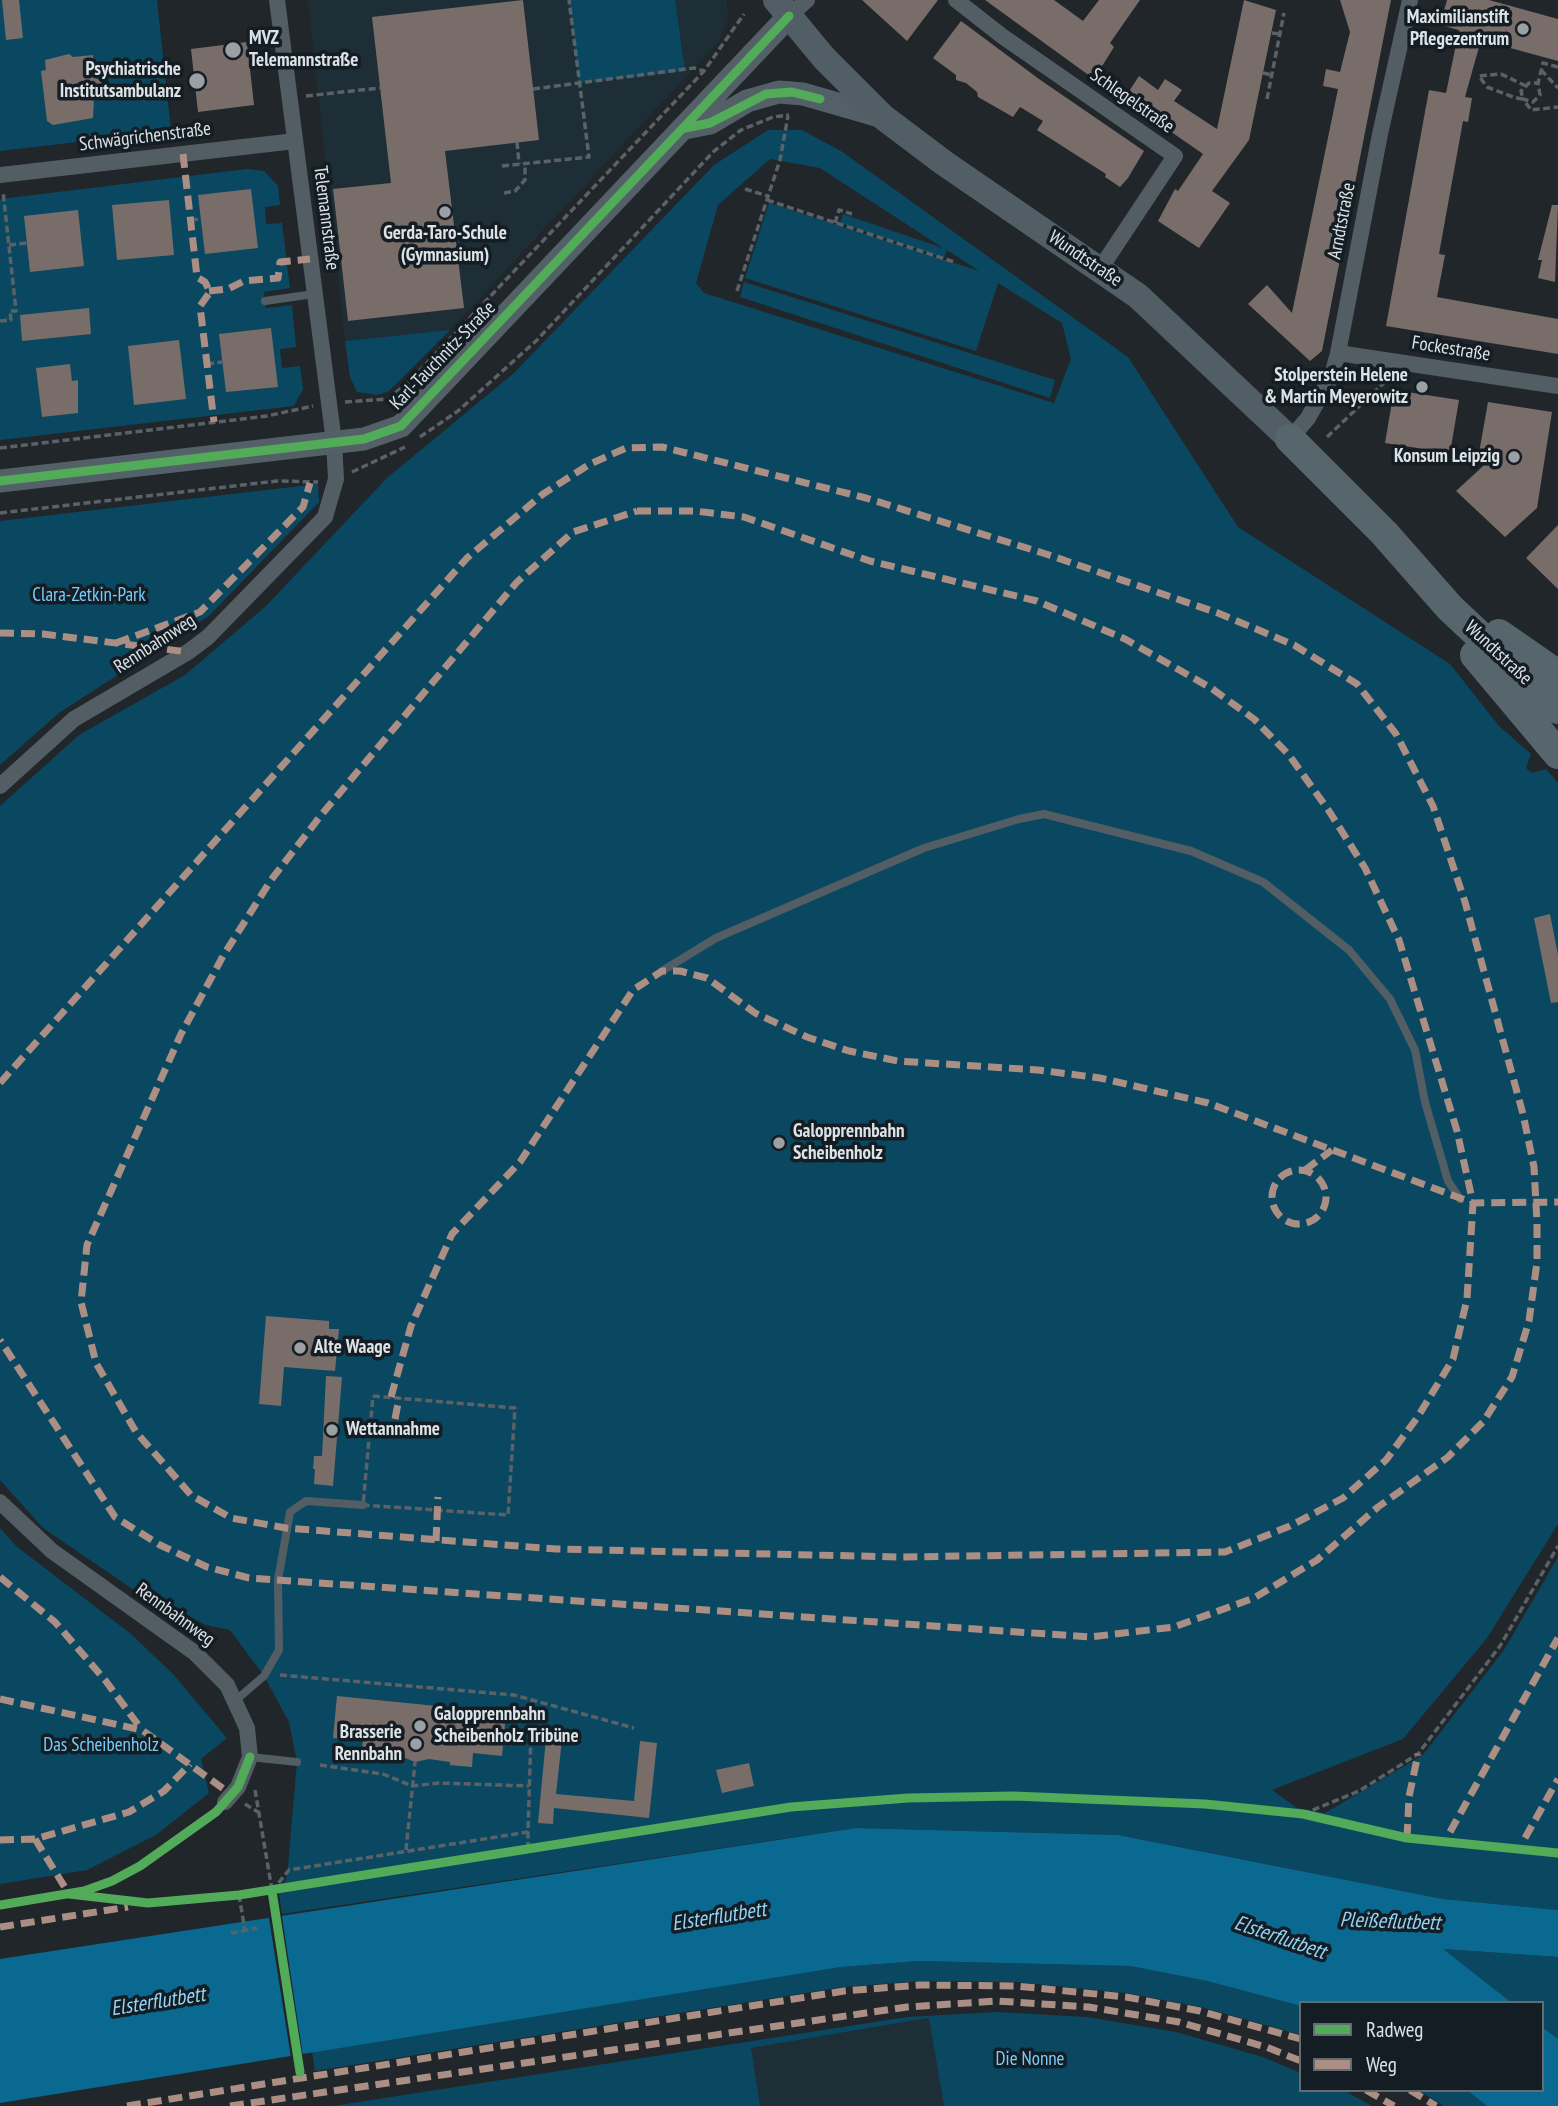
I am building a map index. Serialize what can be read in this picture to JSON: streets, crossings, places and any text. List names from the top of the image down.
{
  "streets": {
    "highway": ["Wundtstraße"],
    "main road": ["Karl-Tauchnitz-Straße"],
    "street": [
      "Schlegelstraße",
      "Schwägrichenstraße",
      "Telemannstraße",
      "Arndtstraße",
      "Fockestraße",
      "Rennbahnweg"
    ]
  },
  "crossings": [
    ["Schlegelstraße", "Wundtstraße"],
    ["Schwägrichenstraße", "Telemannstraße"],
    ["Telemannstraße", "Karl-Tauchnitz-Straße"],
    ["Telemannstraße", "Rennbahnweg"],
    ["Arndtstraße", "Wundtstraße"],
    ["Arndtstraße", "Fockestraße"],
    ["Wundtstraße", "Karl-Tauchnitz-Straße"],
    ["Karl-Tauchnitz-Straße", "Rennbahnweg"]
  ],
  "water": ["Elsterflutbett", "Pleißeflutbett"],
  "parks": ["Clara-Zetkin-Park", "Das Scheibenholz", "Die Nonne"],
  "places": [
    "Maximilianstift Pflegezentrum",
    "MVZ Telemannstraße",
    "Psychiatrische Institutsambulanz",
    "Gerda-Taro-Schule (Gymnasium)",
    "Stolperstein Helene & Martin Meyerowitz",
    "Konsum Leipzig",
    "Galopprennbahn Scheibenholz",
    "Alte Waage",
    "Wettannahme",
    "Galopprennbahn Scheibenholz Tribüne",
    "Brasserie Rennbahn"
  ],
  "legend": ["Radweg", "Weg"]
}
